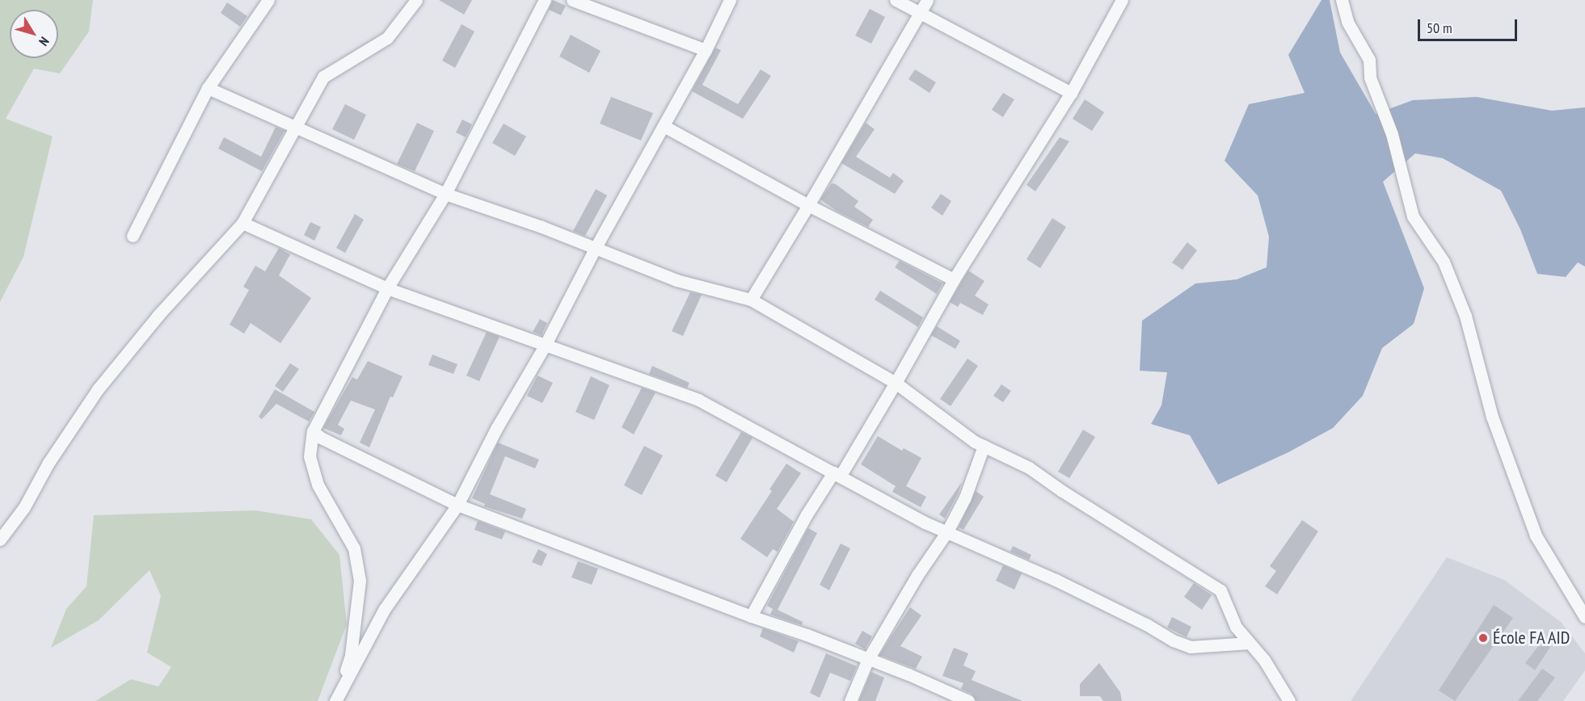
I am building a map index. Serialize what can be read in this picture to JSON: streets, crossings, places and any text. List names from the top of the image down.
{
  "places": ["École FA AID"],
  "scale_bar": "50 m",
  "north": "bottom right"
}
